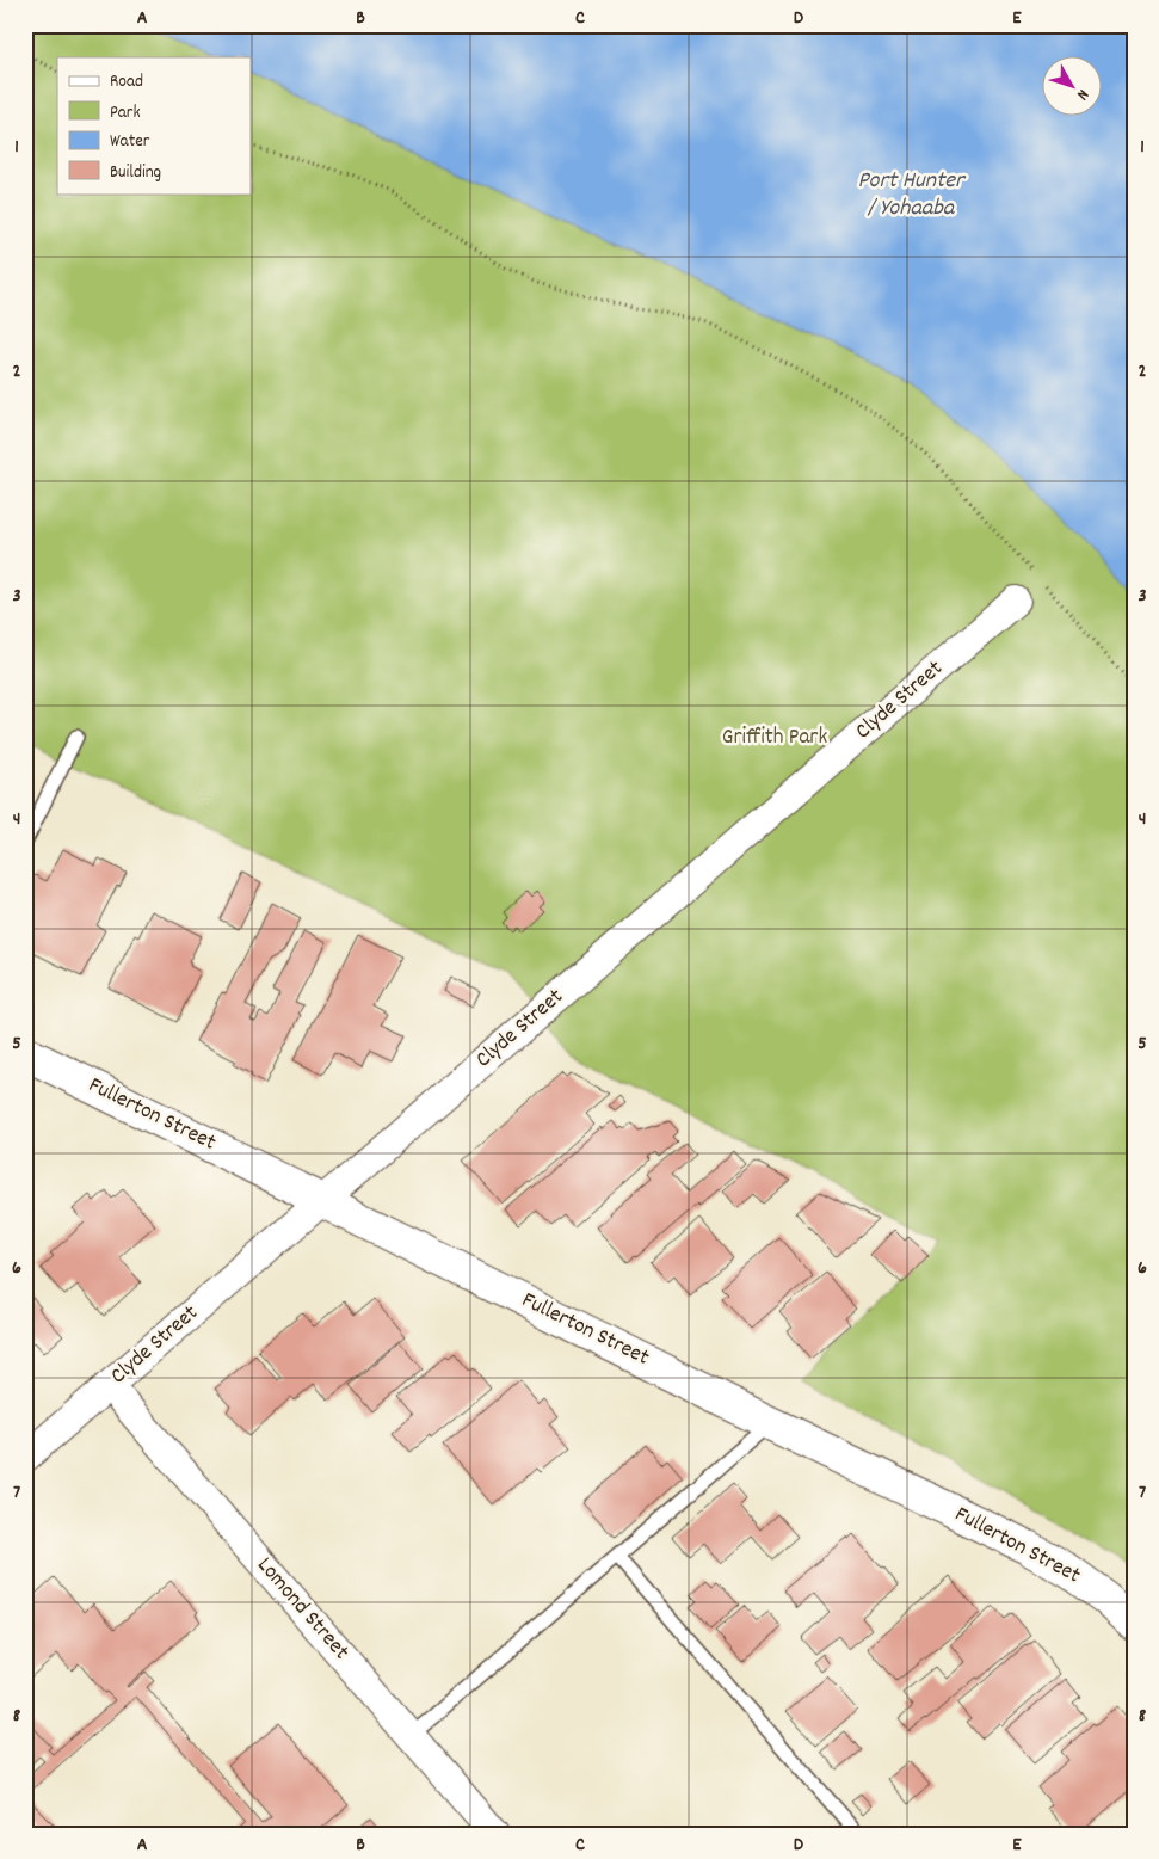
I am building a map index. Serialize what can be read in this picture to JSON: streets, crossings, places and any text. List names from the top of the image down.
{
  "streets": {
    "main road": ["Fullerton Street"],
    "street": ["Clyde Street", "Lomond Street"]
  },
  "crossings": [
    ["Clyde Street", "Fullerton Street"],
    ["Clyde Street", "Lomond Street"]
  ],
  "water": ["Port Hunter / Yohaaba"],
  "parks": ["Griffith Park"],
  "legend": [
    "Road",
    "Park",
    "Water",
    "Building"
  ],
  "north": "bottom right",
  "grid": {
    "columns": [
      "A",
      "B",
      "C",
      "D",
      "E"
    ],
    "rows": [
      "1",
      "2",
      "3",
      "4",
      "5",
      "6",
      "7",
      "8"
    ]
  }
}
